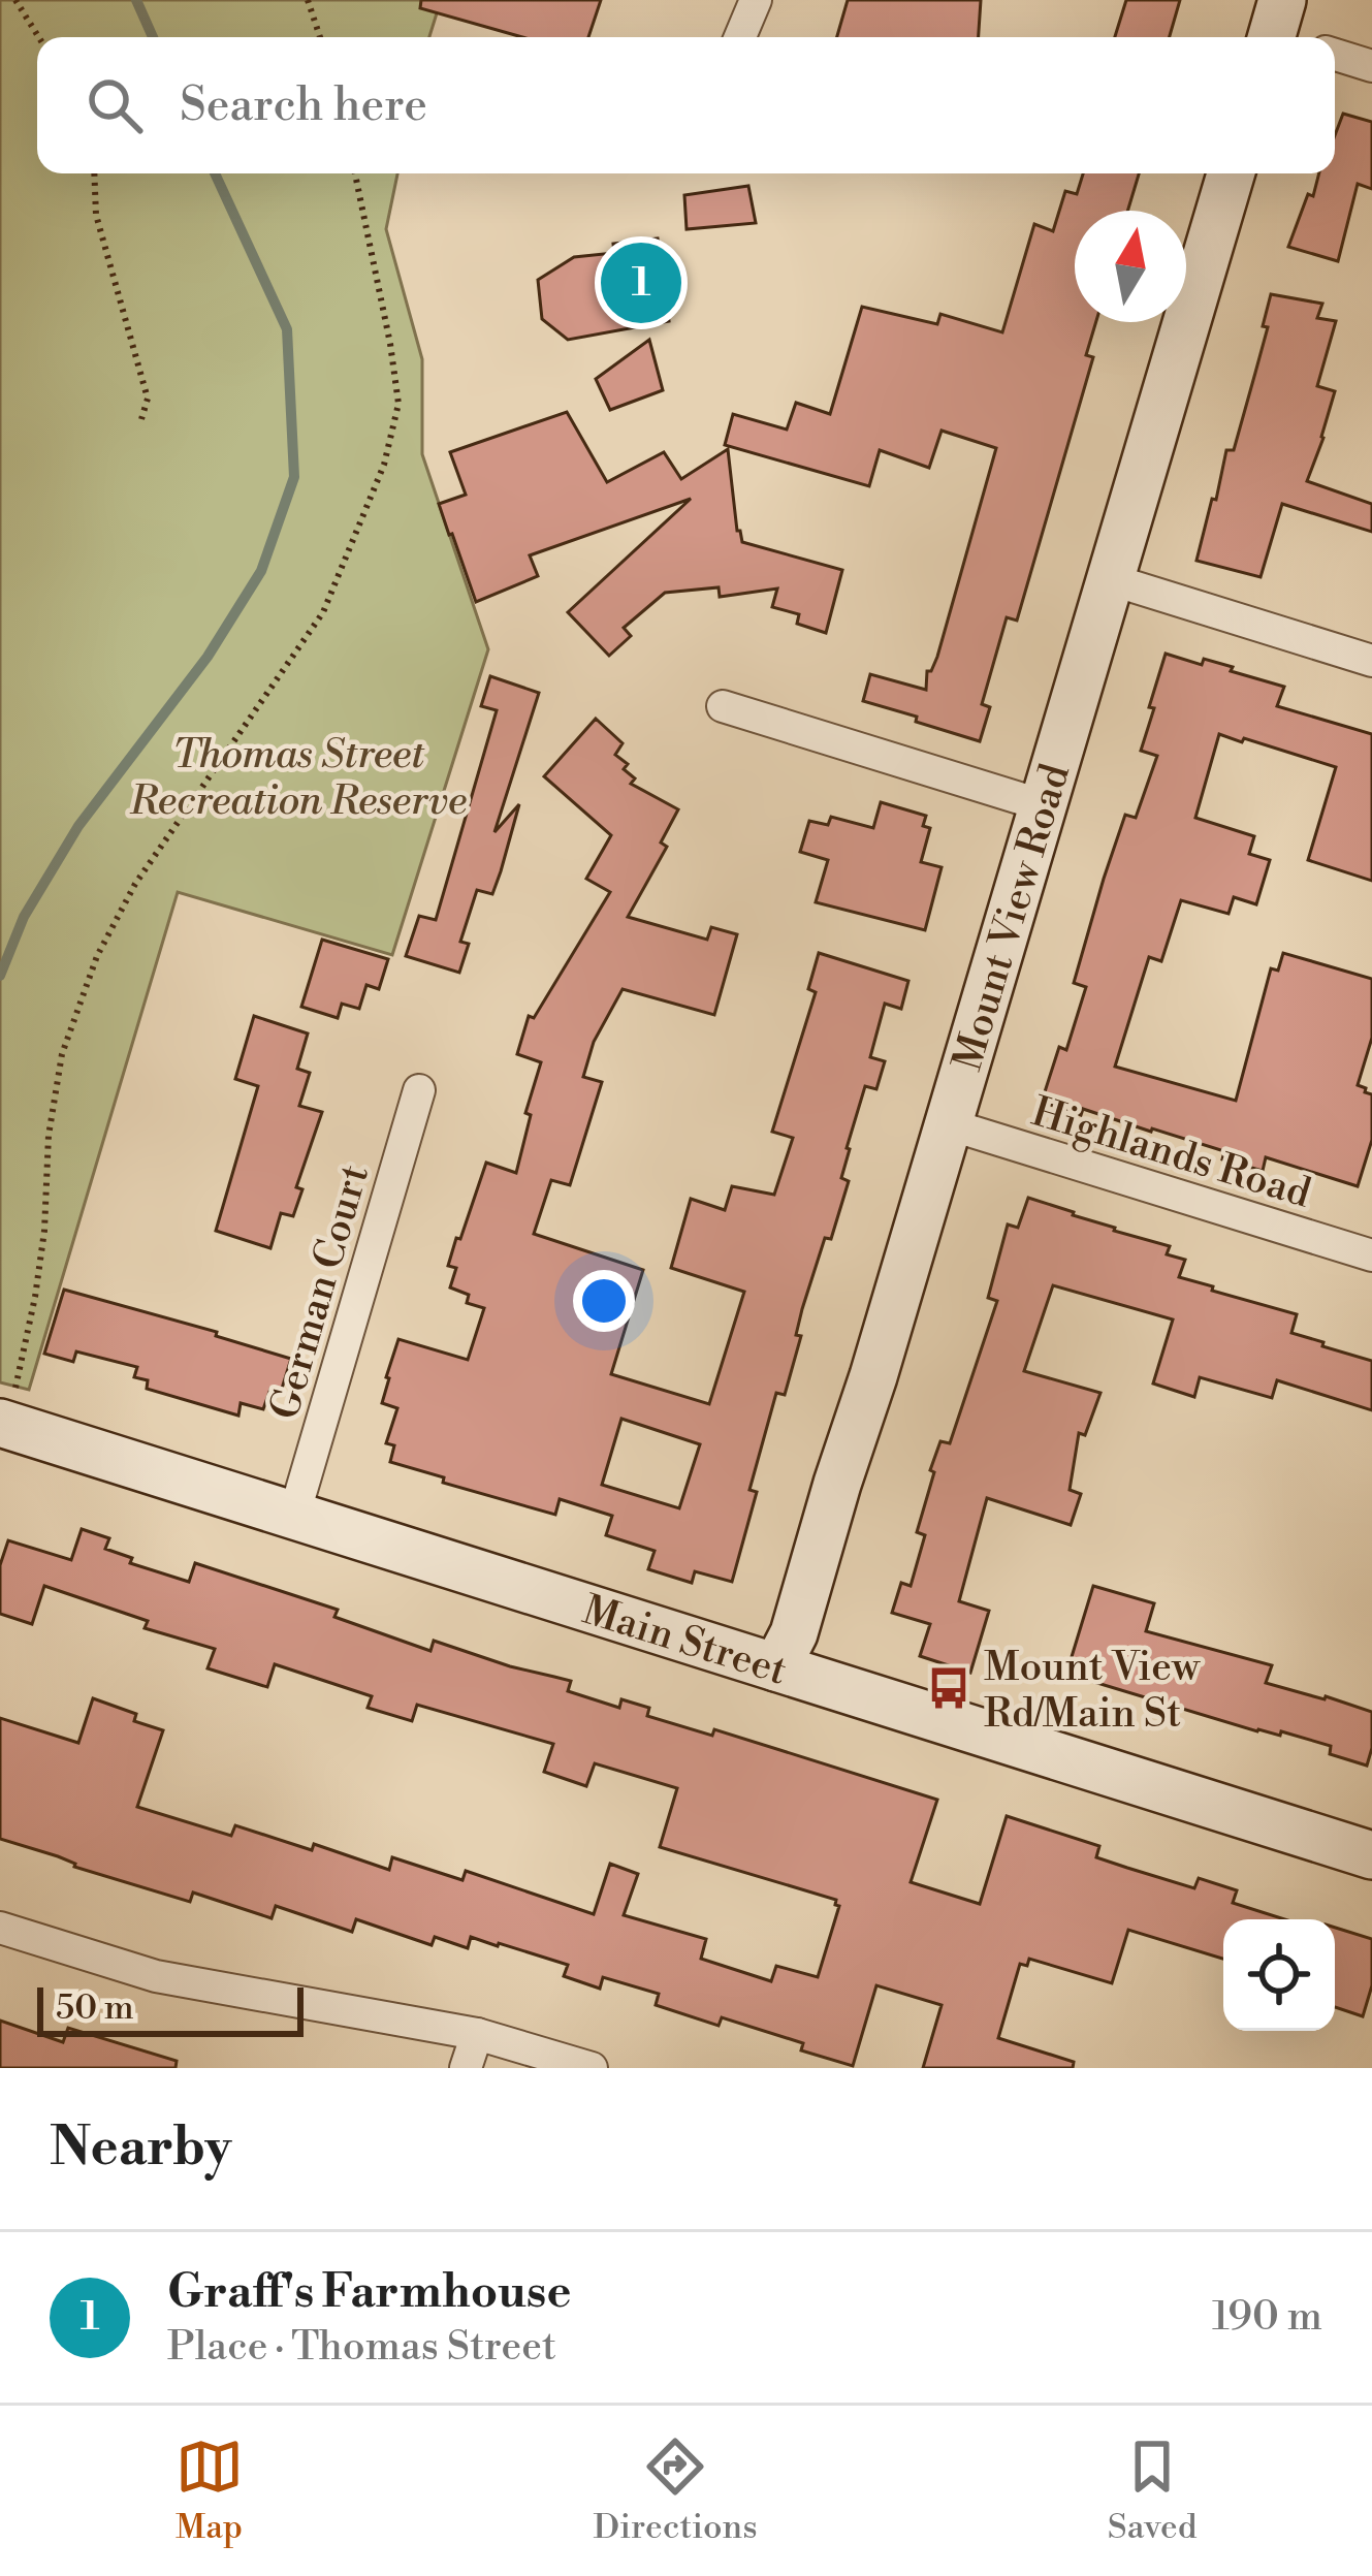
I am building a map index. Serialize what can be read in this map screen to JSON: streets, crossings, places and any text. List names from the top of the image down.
{
  "streets": {
    "street": [
      "Mount View Road",
      "Highlands Road",
      "German Court",
      "Main Street"
    ]
  },
  "crossings": [
    ["Mount View Road", "Highlands Road"],
    ["Mount View Road", "Main Street"],
    ["German Court", "Main Street"]
  ],
  "parks": ["Thomas Street Recreation Reserve"],
  "places": {
    "bus stop": ["Mount View Rd/Main St"]
  },
  "scale_bar": "50 m",
  "north": "top",
  "page": {
    "search": "Search here",
    "pins": "1",
    "scale": "50 m",
    "heading": "Nearby",
    "list": [
      {
        "mark": "1",
        "name": "Graff's Farmhouse",
        "note": "Place · Thomas Street",
        "value": "190 m"
      }
    ],
    "nav": ["Map", "Directions", "Saved"]
  }
}
